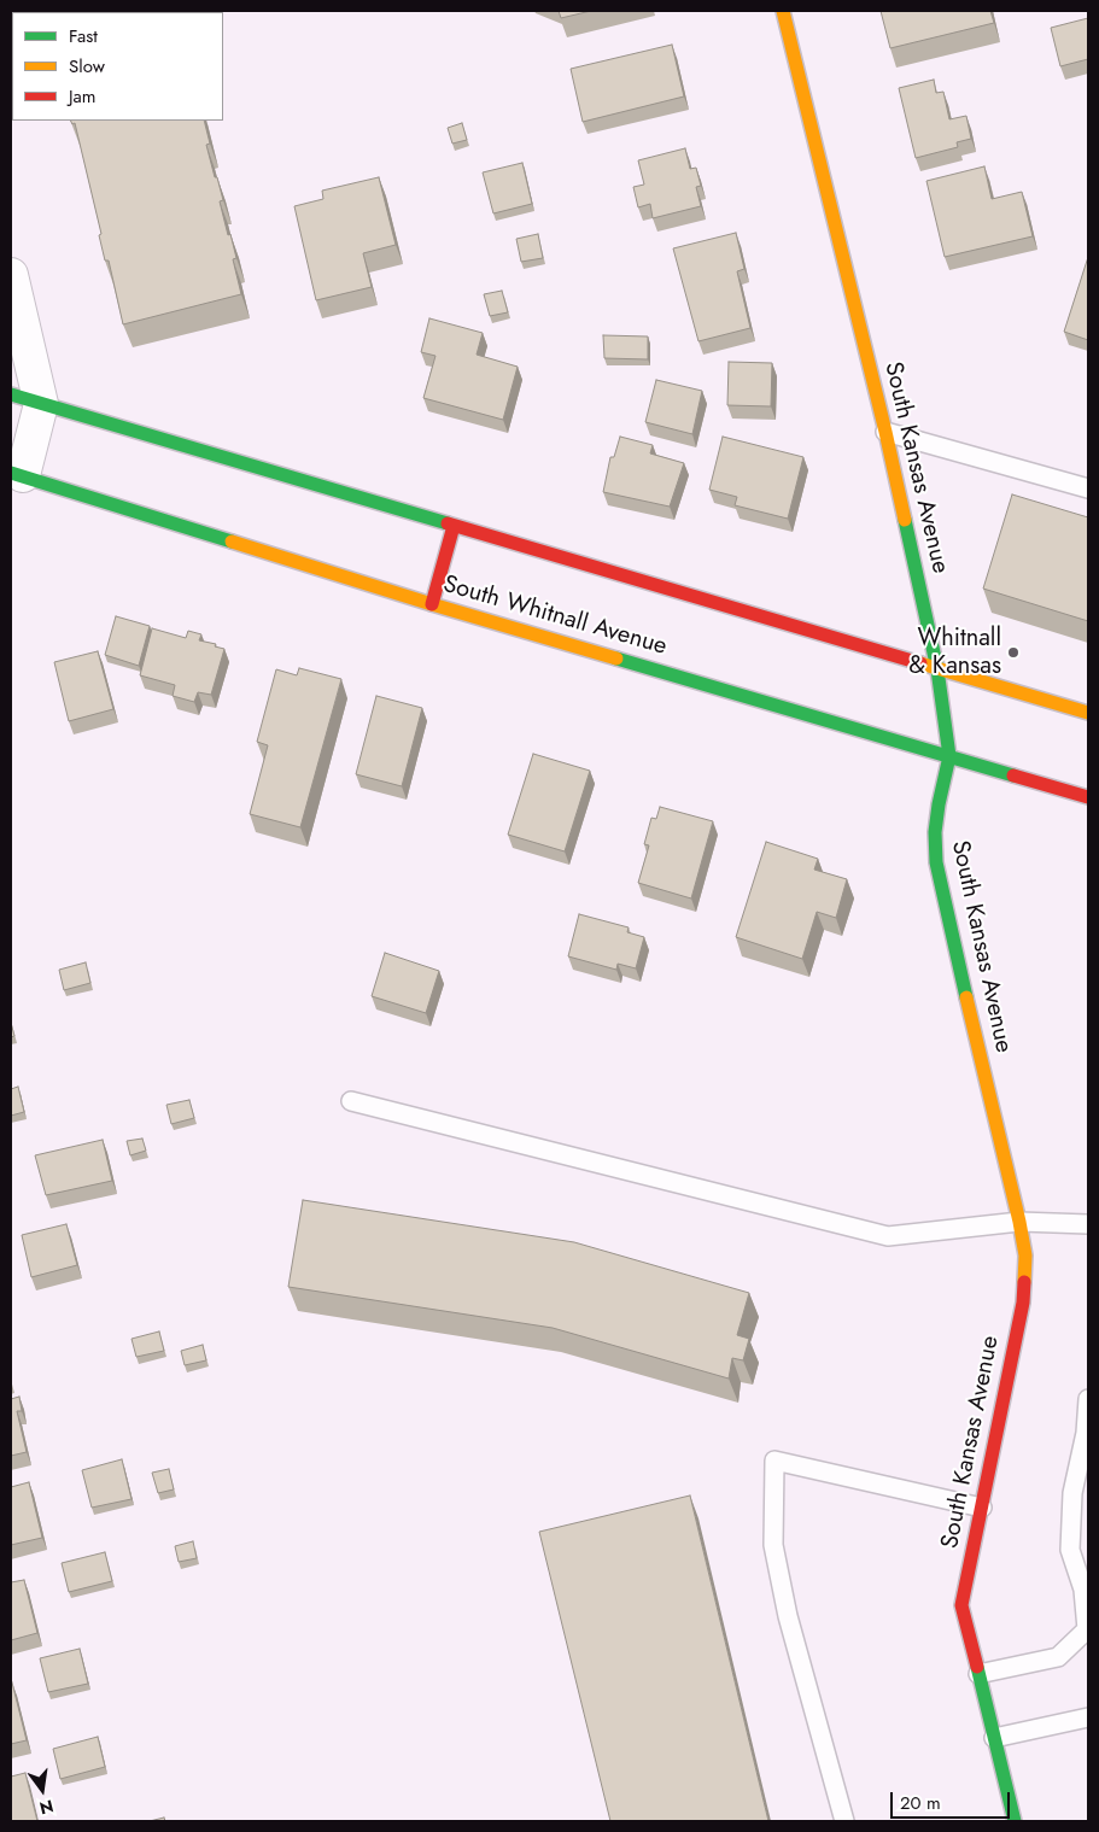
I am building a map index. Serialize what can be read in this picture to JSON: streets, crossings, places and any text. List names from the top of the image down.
{
  "streets": {
    "street": ["South Kansas Avenue", "South Whitnall Avenue"]
  },
  "crossings": [
    ["South Kansas Avenue", "South Whitnall Avenue"]
  ],
  "places": ["Whitnall & Kansas"],
  "legend": ["Fast", "Slow", "Jam"],
  "scale_bar": "20 m",
  "north": "bottom"
}
